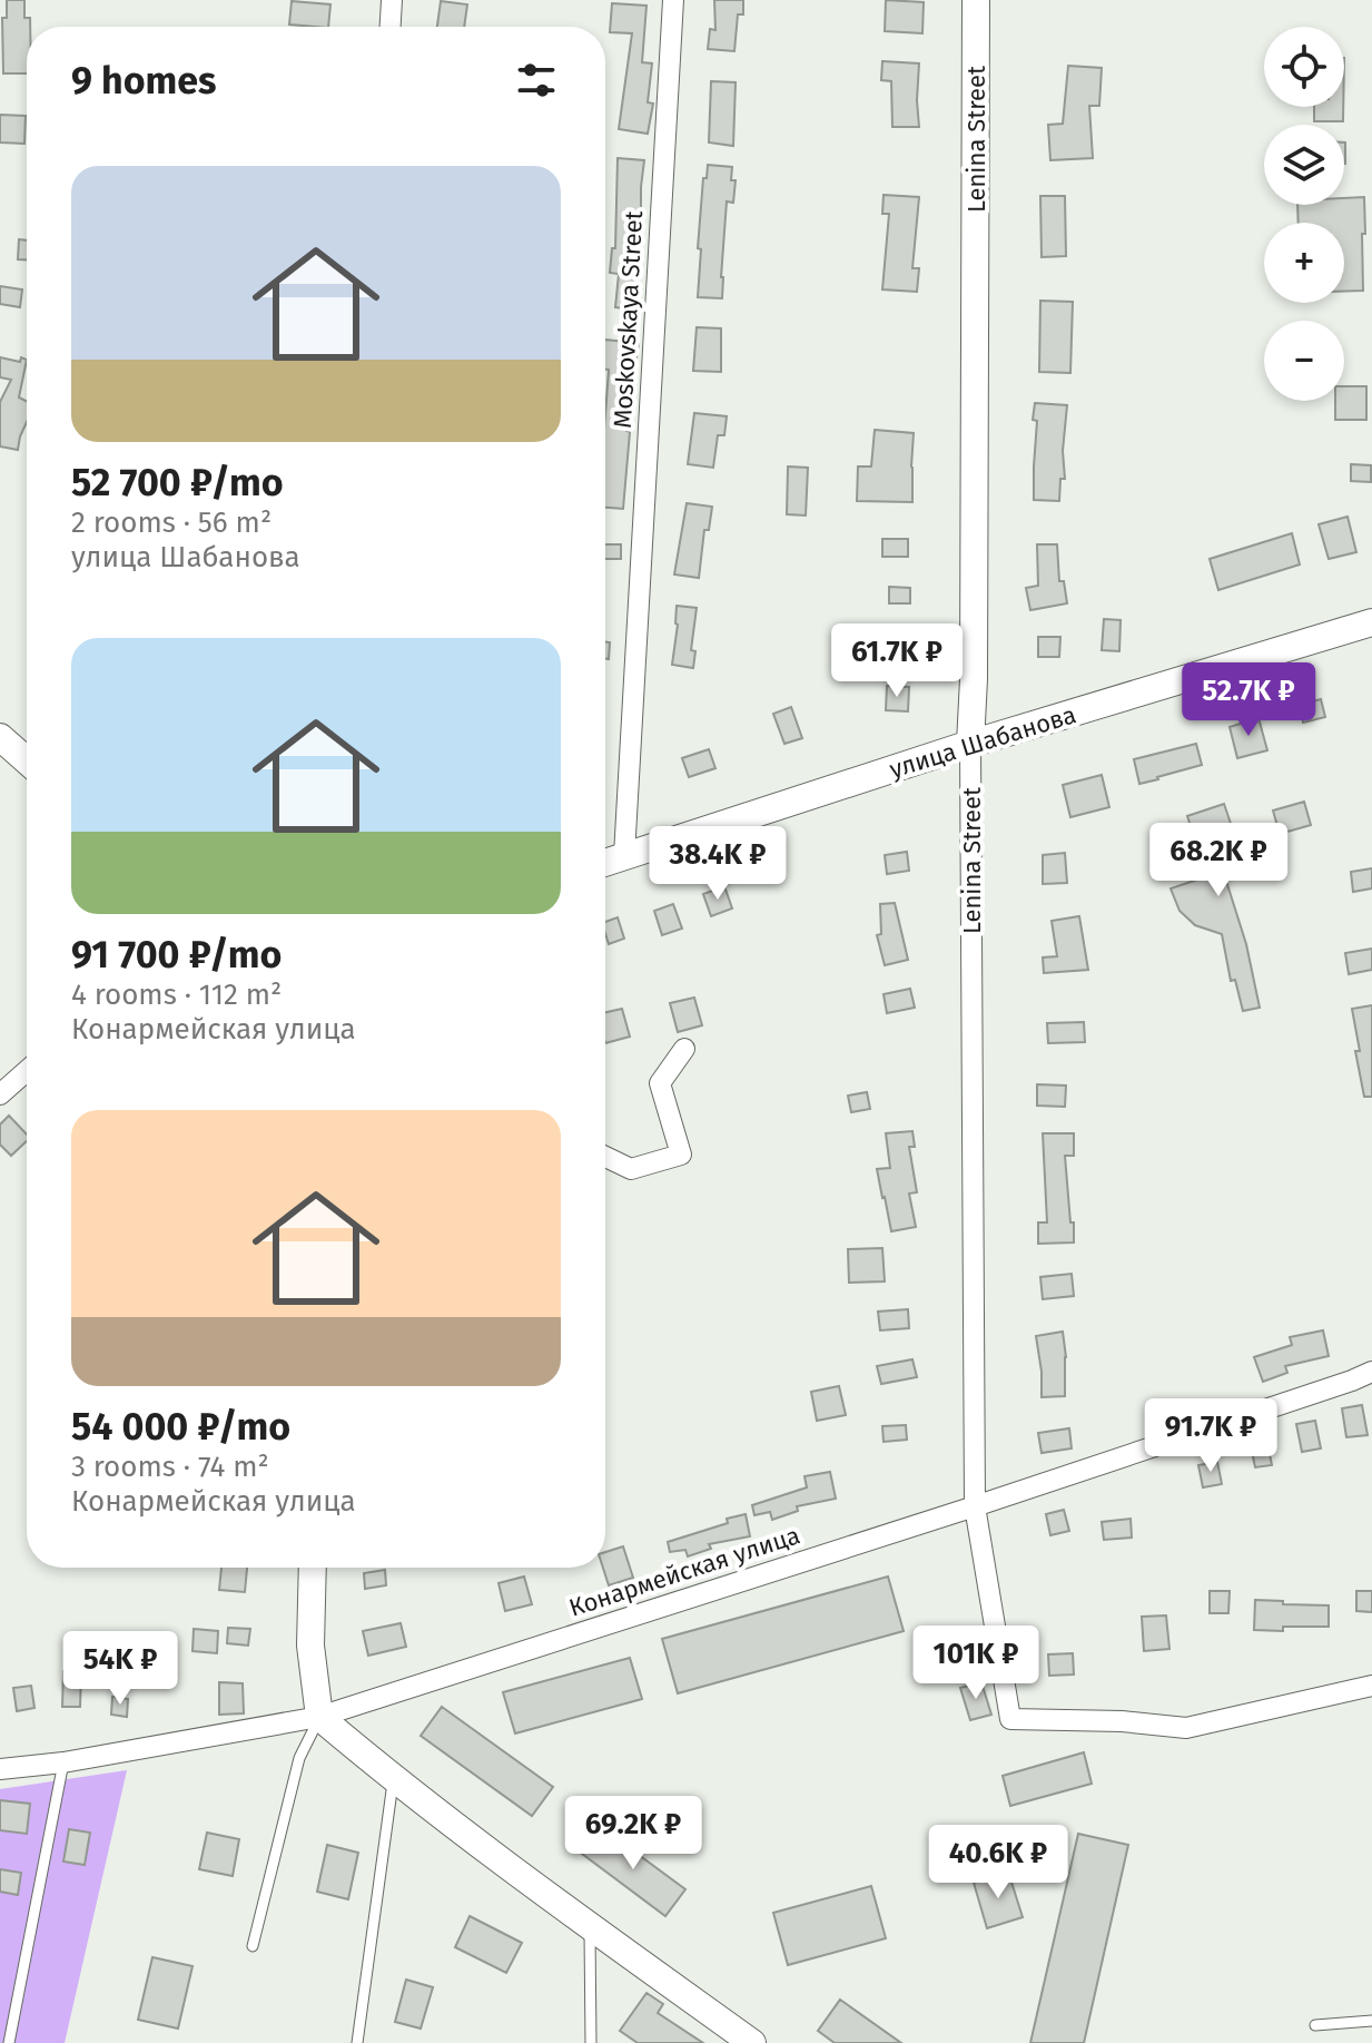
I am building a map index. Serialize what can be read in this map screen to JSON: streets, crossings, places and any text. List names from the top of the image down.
{
  "streets": {
    "street": [
      "Lenina Street",
      "Moskovskaya Street",
      "улица Шабанова",
      "Конармейская улица"
    ]
  },
  "crossings": [
    ["Lenina Street", "улица Шабанова"],
    ["Lenina Street", "Конармейская улица"],
    ["Moskovskaya Street", "улица Шабанова"]
  ],
  "page": {
    "map_buttons": ["+", "−"],
    "heading": "9 homes",
    "list": [
      {
        "name": "52 700 ₽/mo",
        "note": "2 rooms · 56 m² · улица Шабанова"
      },
      {
        "name": "91 700 ₽/mo",
        "note": "4 rooms · 112 m² · Конармейская улица"
      },
      {
        "name": "54 000 ₽/mo",
        "note": "3 rooms · 74 m² · Конармейская улица"
      }
    ],
    "price": [
      "61.7K ₽",
      "52.7K ₽",
      "68.2K ₽",
      "38.4K ₽",
      "91.7K ₽",
      "101K ₽",
      "54K ₽",
      "69.2K ₽",
      "40.6K ₽"
    ]
  }
}
